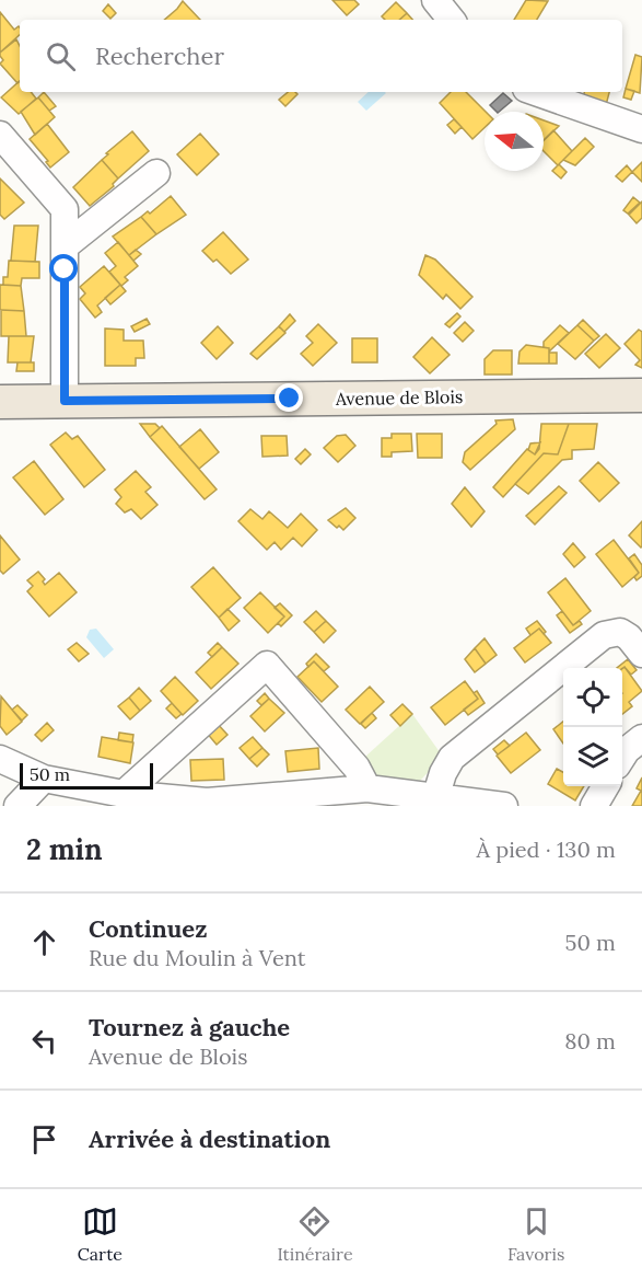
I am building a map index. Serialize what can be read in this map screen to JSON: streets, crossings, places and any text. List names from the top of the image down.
{
  "streets": {
    "main road": ["Avenue de Blois"]
  },
  "scale_bar": "50 m",
  "north": "left",
  "page": {
    "search": "Rechercher",
    "scale": "50 m",
    "heading": ["2 min", "À pied · 130 m"],
    "list": [
      ["Continuez", "Rue du Moulin à Vent", "50 m"],
      ["Tournez à gauche", "Avenue de Blois", "80 m"],
      "Arrivée à destination"
    ],
    "nav": ["Carte", "Itinéraire", "Favoris"]
  }
}
